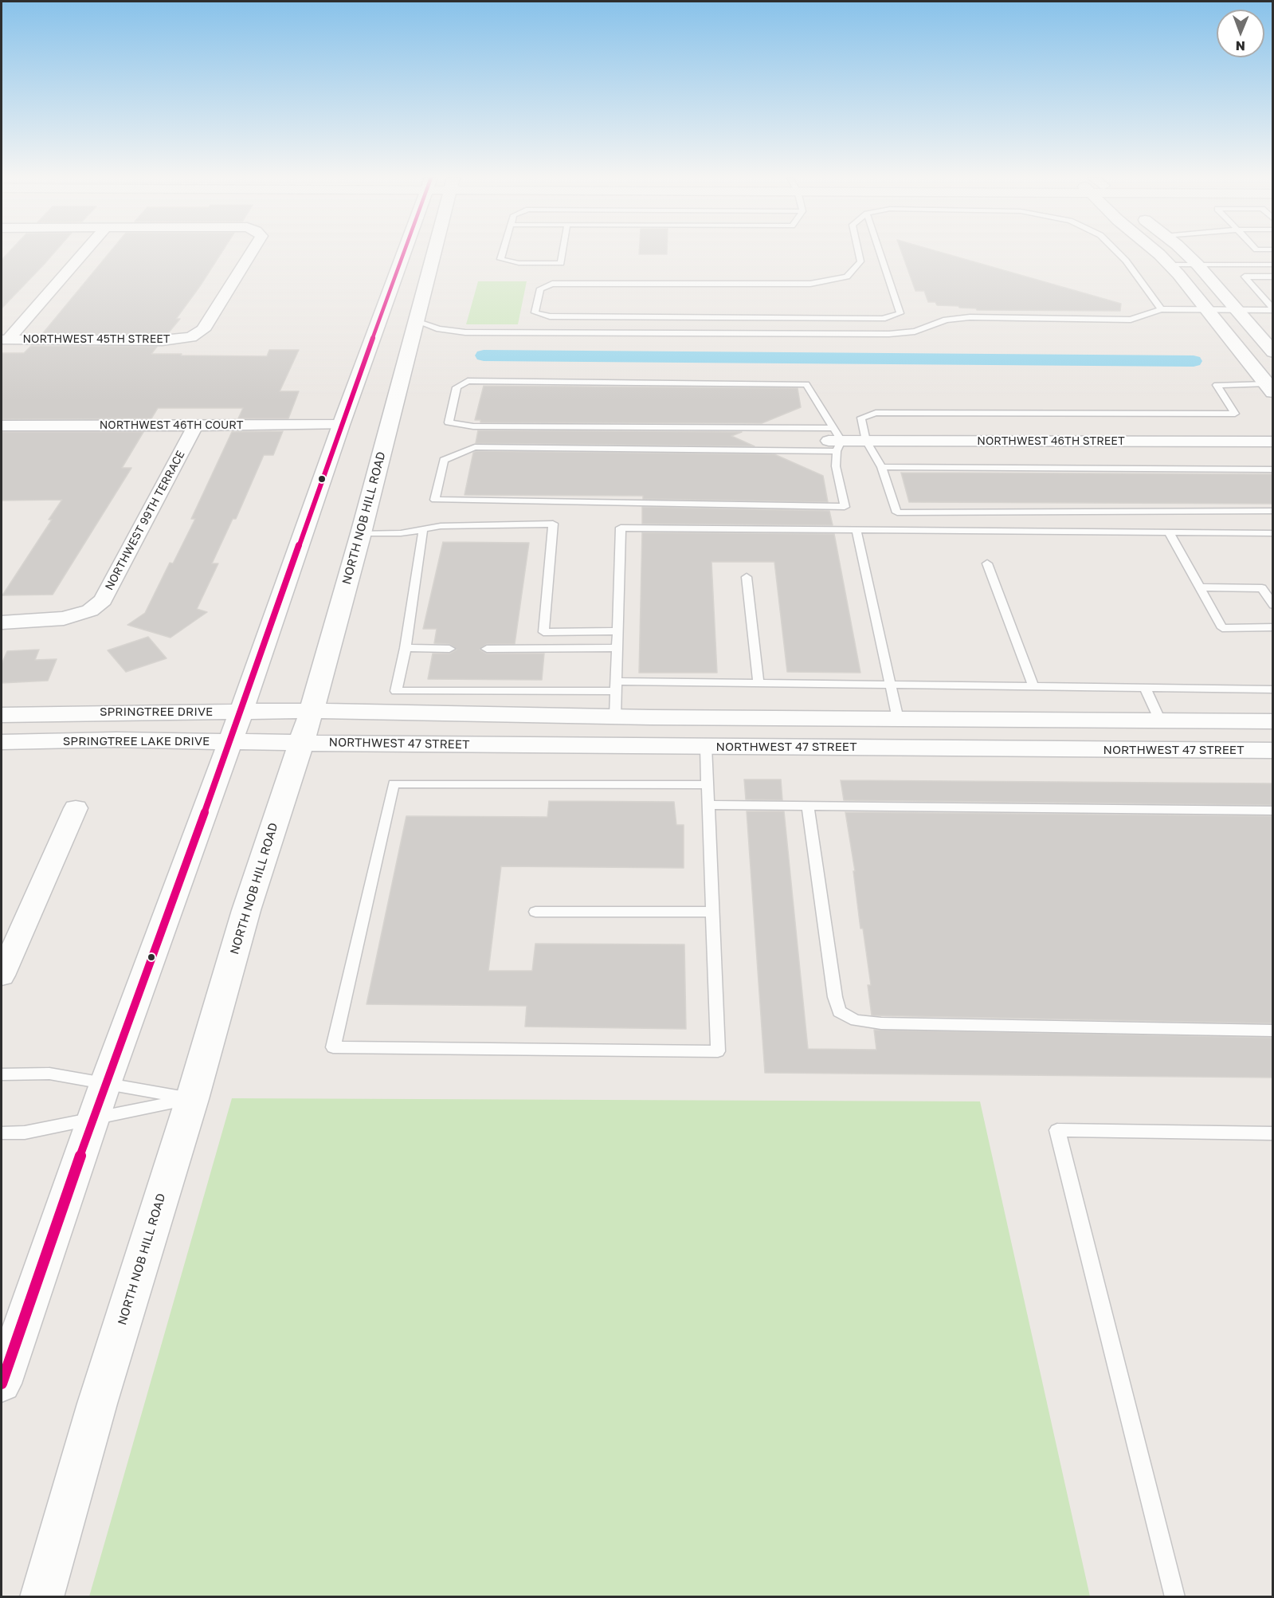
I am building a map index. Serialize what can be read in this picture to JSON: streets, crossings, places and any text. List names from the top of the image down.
{
  "streets": {
    "street": [
      "NORTHWEST 45TH STREET",
      "NORTHWEST 46TH COURT",
      "NORTHWEST 46TH STREET",
      "NORTH NOB HILL ROAD",
      "NORTHWEST 99TH TERRACE",
      "SPRINGTREE DRIVE",
      "SPRINGTREE LAKE DRIVE",
      "NORTHWEST 47 STREET"
    ]
  },
  "crossings": [
    ["NORTHWEST 46TH COURT", "NORTHWEST 99TH TERRACE"],
    ["NORTH NOB HILL ROAD", "SPRINGTREE DRIVE"],
    ["NORTH NOB HILL ROAD", "SPRINGTREE LAKE DRIVE"],
    ["NORTH NOB HILL ROAD", "NORTHWEST 47 STREET"],
    ["SPRINGTREE LAKE DRIVE", "NORTHWEST 47 STREET"]
  ],
  "north": "bottom"
}
